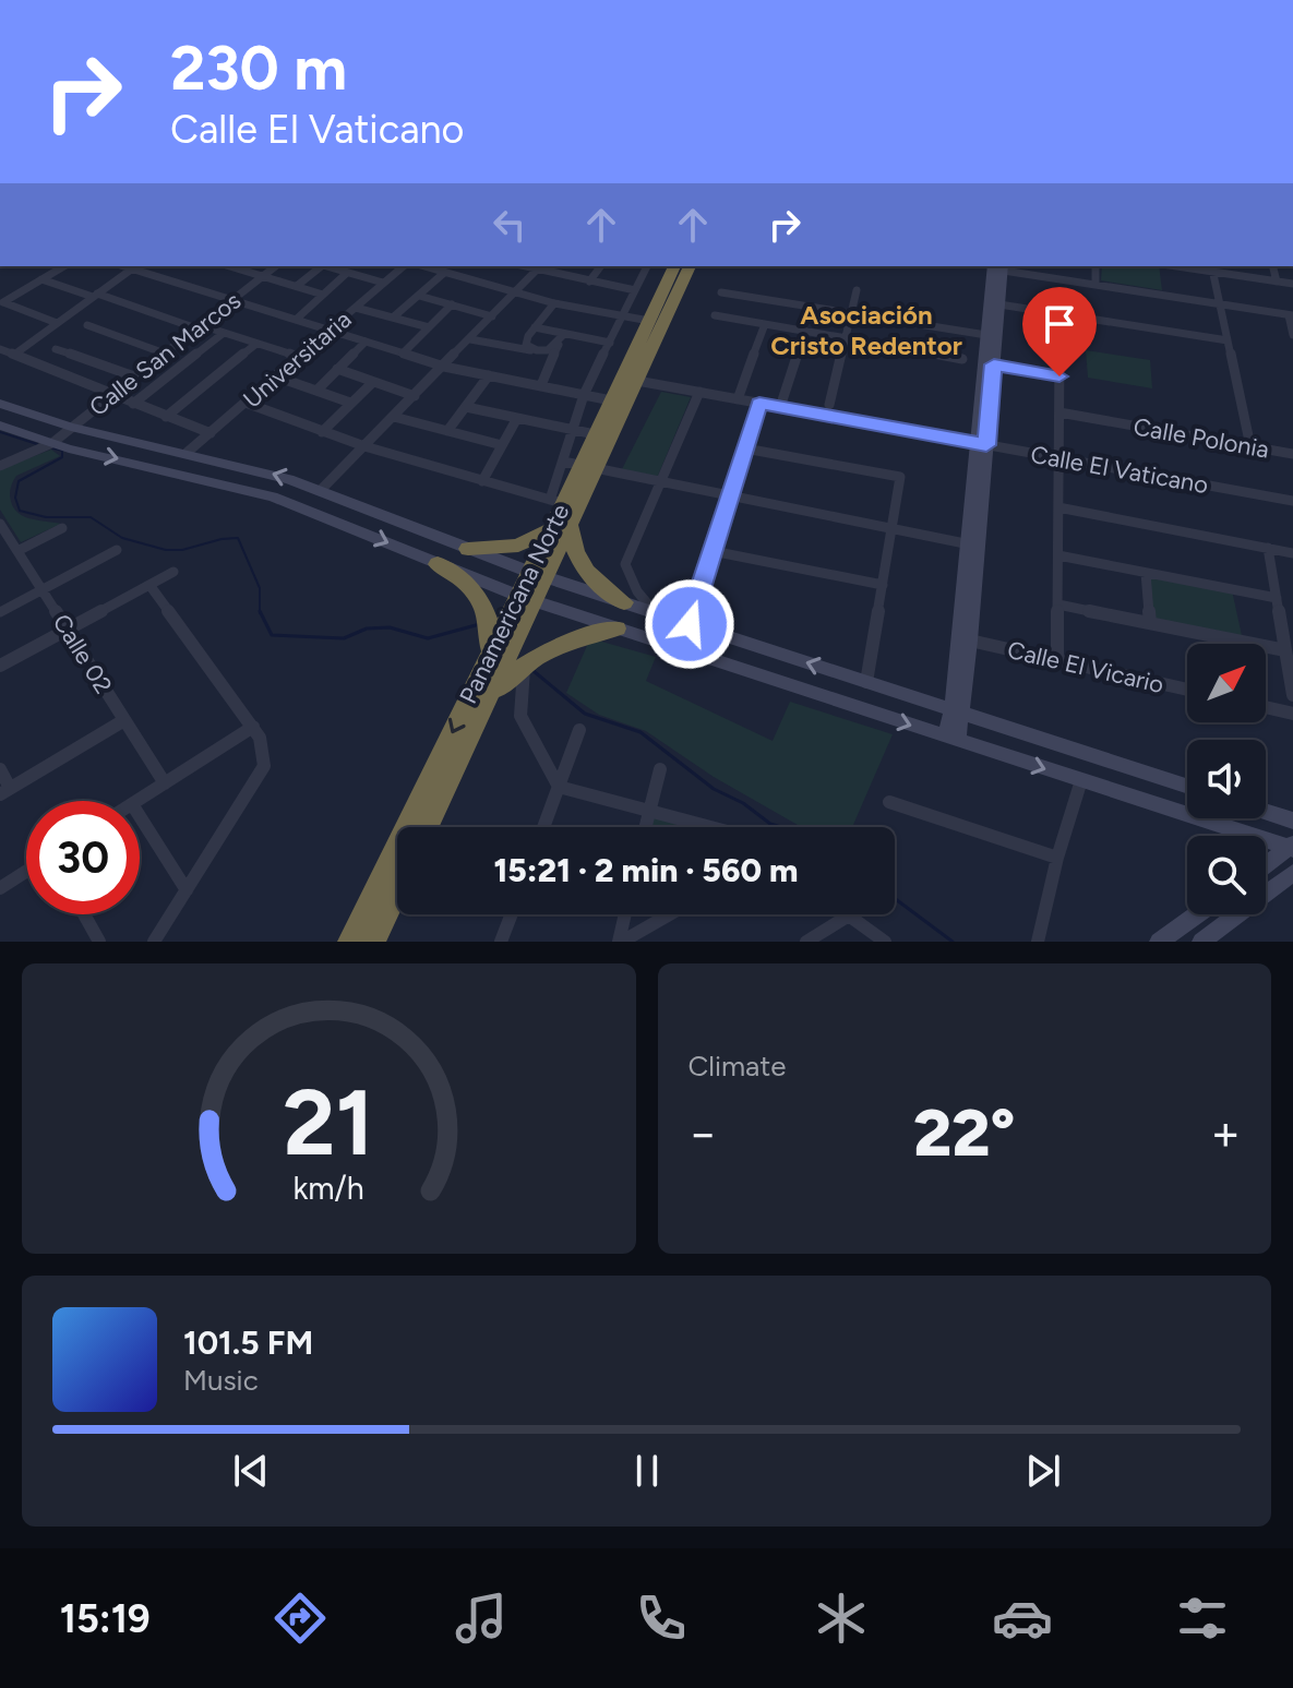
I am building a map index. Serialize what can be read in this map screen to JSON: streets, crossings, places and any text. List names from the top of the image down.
{
  "streets": {
    "highway": ["Panamericana Norte"],
    "street": [
      "Calle San Marcos",
      "Universitaria",
      "Calle Polonia",
      "Calle El Vaticano",
      "Calle 02",
      "Calle El Vicario"
    ]
  },
  "crossings": [
    ["Calle El Vaticano", "Panamericana Norte"]
  ],
  "districts": ["Asociación Cristo Redentor"],
  "north": "top right",
  "page": {
    "turn": ["230 m", "Calle El Vaticano"],
    "limit": "30",
    "trip": "15:21 · 2 min · 560 m",
    "tile": "Climate",
    "heat": ["−", "22°", "+"],
    "song": ["101.5 FM", "Music"],
    "tabs": "15:19",
    "gauge": ["21", "km/h"]
  }
}
